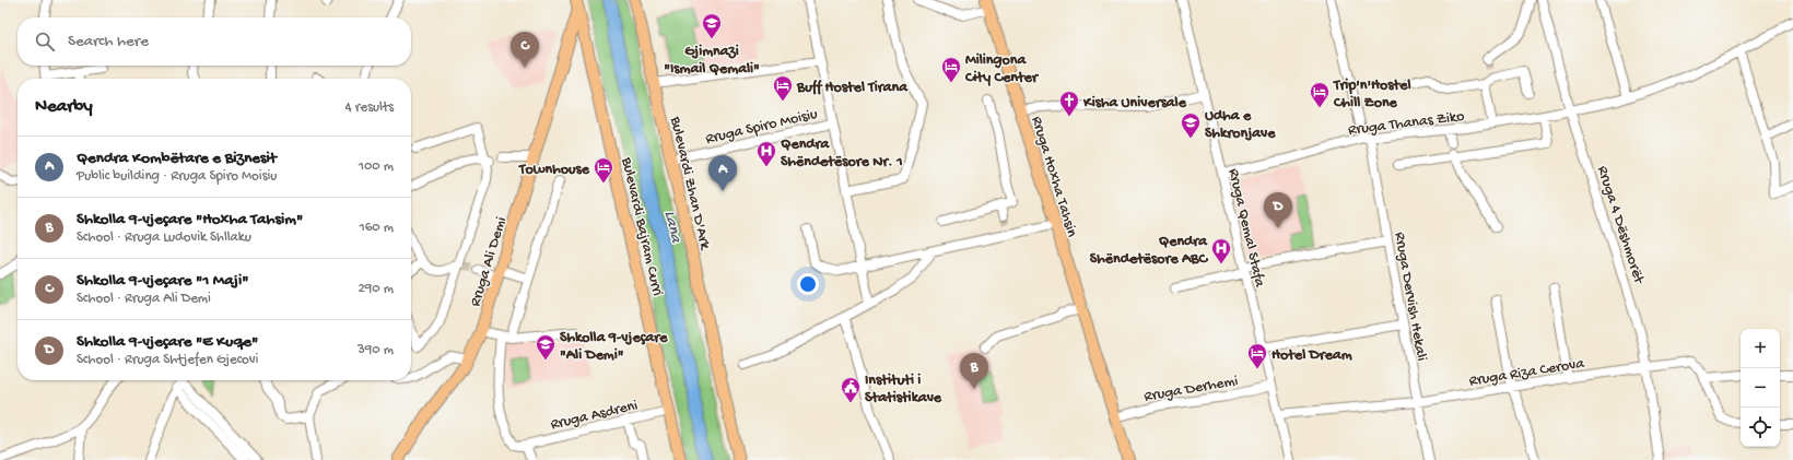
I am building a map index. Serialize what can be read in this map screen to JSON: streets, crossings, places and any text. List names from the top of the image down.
{
  "streets": {
    "main road": [
      "Rruga Hoxha Tahsin",
      "Bulevardi Zhan D'Ark",
      "Bulevardi Bajram Curri",
      "Rruga Ali Demi"
    ],
    "street": [
      "Rruga Thanas Ziko",
      "Rruga Spiro Moisiu",
      "Rruga 4 Dëshmorët",
      "Rruga Qemal Stafa",
      "Rruga Dervish Hekali",
      "Rruga Riza Cerova",
      "Rruga Derhemi",
      "Rruga Asdreni"
    ]
  },
  "crossings": [
    ["Rruga Thanas Ziko", "Rruga 4 Dëshmorët"],
    ["Rruga Thanas Ziko", "Rruga Qemal Stafa"],
    ["Rruga Thanas Ziko", "Rruga Dervish Hekali"],
    ["Rruga Spiro Moisiu", "Bulevardi Zhan D'Ark"],
    ["Rruga Hoxha Tahsin", "Rruga Derhemi"],
    ["Rruga 4 Dëshmorët", "Rruga Riza Cerova"],
    ["Bulevardi Bajram Curri", "Rruga Ali Demi"],
    ["Bulevardi Bajram Curri", "Rruga Asdreni"],
    ["Rruga Qemal Stafa", "Rruga Riza Cerova"],
    ["Rruga Qemal Stafa", "Rruga Derhemi"],
    ["Rruga Dervish Hekali", "Rruga Riza Cerova"]
  ],
  "water": ["Lana"],
  "places": {
    "school or university": ["Gjimnazi \"Ismail Qemali\"", "Udha e Shkronjave", "Shkolla 9-vjeçare \"Ali Demi\""],
    "hotel": [
      "Milingona City Center",
      "Buff Hostel Tirana",
      "Trip'n'Hostel Chill Zone",
      "Townhouse",
      "Hotel Dream"
    ],
    "church": ["Kisha Universale"],
    "hospital": ["Qendra Shëndetësore Nr. 1", "Qendra Shëndetësore ABC"],
    "public building": ["Instituti i Statistikave"]
  },
  "page": {
    "search": "Search here",
    "pins": [
      "C",
      "A",
      "D",
      "B"
    ],
    "heading": ["Nearby", "4 results"],
    "list": [
      {
        "mark": "A",
        "name": "Qendra Kombëtare e Biznesit",
        "note": "Public building · Rruga Spiro Moisiu",
        "value": "100 m"
      },
      {
        "mark": "B",
        "name": "Shkolla 9-vjeçare \"Hoxha Tahsim\"",
        "note": "School · Rruga Ludovik Shllaku",
        "value": "160 m"
      },
      {
        "mark": "C",
        "name": "Shkolla 9-vjeçare \"1 Maji\"",
        "note": "School · Rruga Ali Demi",
        "value": "290 m"
      },
      {
        "mark": "D",
        "name": "Shkolla 9-vjeçare \"E Kuqe\"",
        "note": "School · Rruga Shtjefen Gjecovi",
        "value": "390 m"
      }
    ],
    "map_buttons": ["+", "−"]
  }
}
